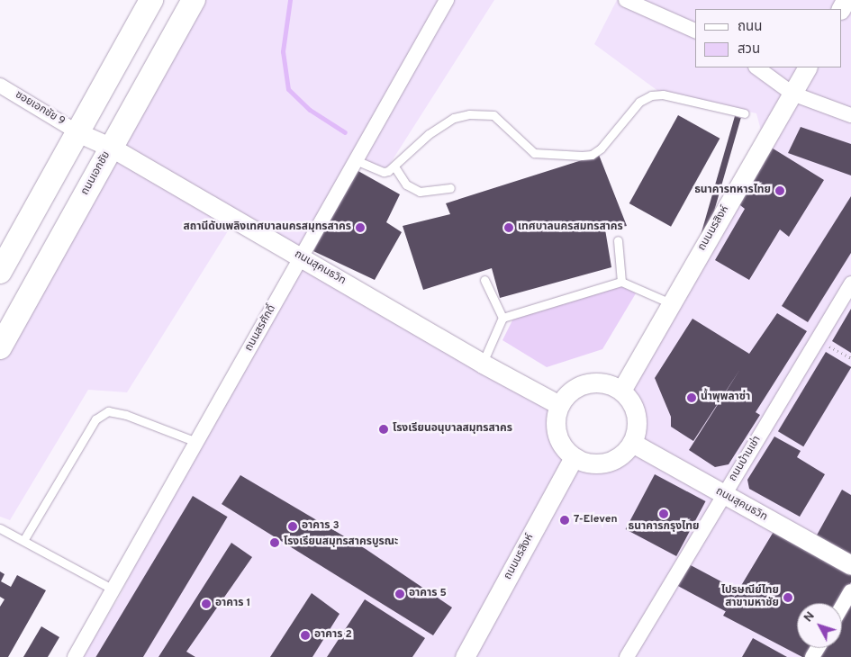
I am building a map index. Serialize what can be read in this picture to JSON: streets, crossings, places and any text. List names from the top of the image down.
{
  "streets": {
    "main road": ["ถนนเอกชัย"],
    "street": [
      "ซอยเอกชัย 9",
      "ถนนนรสิงห์",
      "ถนนสุคนธวิท",
      "ถนนสรศักดิ์",
      "ถนนบ้านเช่า"
    ]
  },
  "crossings": [
    ["ซอยเอกชัย 9", "ถนนสุคนธวิท"],
    ["ถนนเอกชัย", "ถนนสุคนธวิท"],
    ["ถนนนรสิงห์", "ถนนสุคนธวิท"],
    ["ถนนสุคนธวิท", "ถนนสรศักดิ์"],
    ["ถนนสุคนธวิท", "ถนนบ้านเช่า"]
  ],
  "places": [
    "ธนาคารทหารไทย",
    "สถานีดับเพลิงเทศบาลนครสมุทรสาคร",
    "เทศบาลนครสมทรสาคร",
    "น้ำพุพลาซ่า",
    "โรงเรียนอนุบาลสมุทรสาคร",
    "ธนาคารกรุงไทย",
    "7-Eleven",
    "อาคาร 3",
    "โรงเรียนสมุทรสาครบูรณะ",
    "อาคาร 5",
    "ไปรษณีย์ไทย สาขามหาชัย",
    "อาคาร 1",
    "อาคาร 2"
  ],
  "legend": ["ถนน", "สวน"],
  "north": "top left"
}
